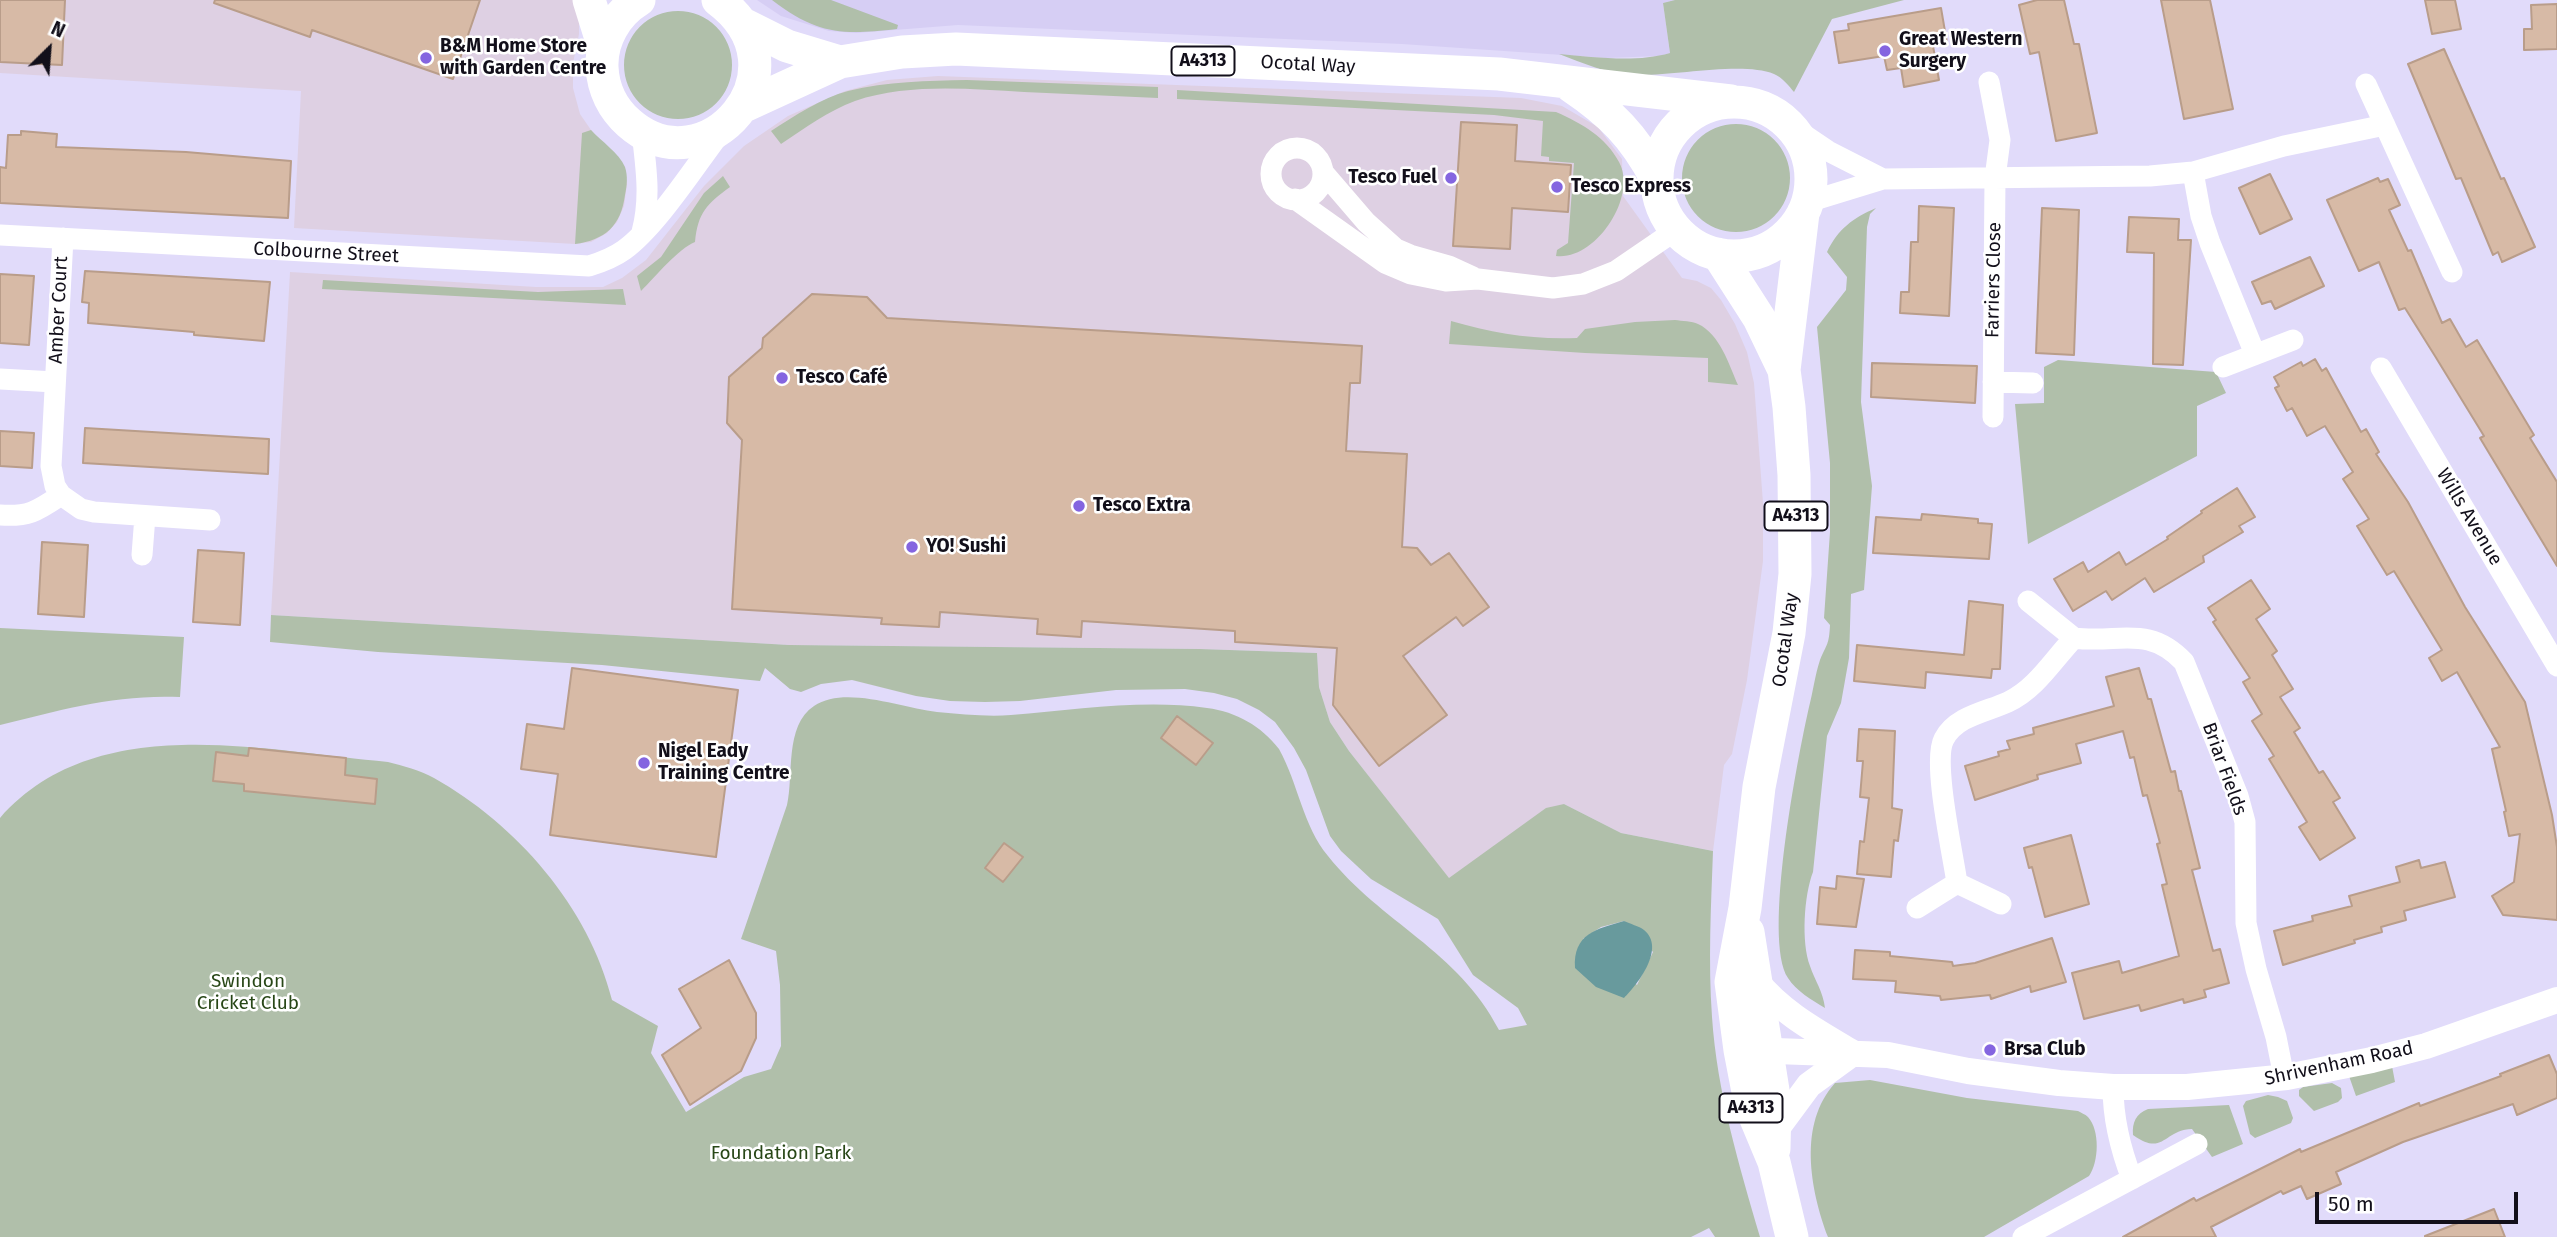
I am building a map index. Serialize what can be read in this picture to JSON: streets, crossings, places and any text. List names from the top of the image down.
{
  "streets": {
    "main road": ["A4313", "Ocotal Way"],
    "street": [
      "Colbourne Street",
      "Farriers Close",
      "Amber Court",
      "Wills Avenue",
      "Briar Fields",
      "Shrivenham Road"
    ]
  },
  "crossings": [
    ["A4313", "Ocotal Way"],
    ["A4313", "Colbourne Street"],
    ["Ocotal Way", "Colbourne Street"],
    ["Ocotal Way", "Shrivenham Road"],
    ["Colbourne Street", "Amber Court"],
    ["Briar Fields", "Shrivenham Road"]
  ],
  "parks": ["Swindon Cricket Club", "Foundation Park"],
  "places": [
    "Great Western Surgery",
    "B&M Home Store with Garden Centre",
    "Tesco Fuel",
    "Tesco Express",
    "Tesco Café",
    "Tesco Extra",
    "YO! Sushi",
    "Nigel Eady Training Centre",
    "Brsa Club"
  ],
  "scale_bar": "50 m",
  "north": "top right"
}
